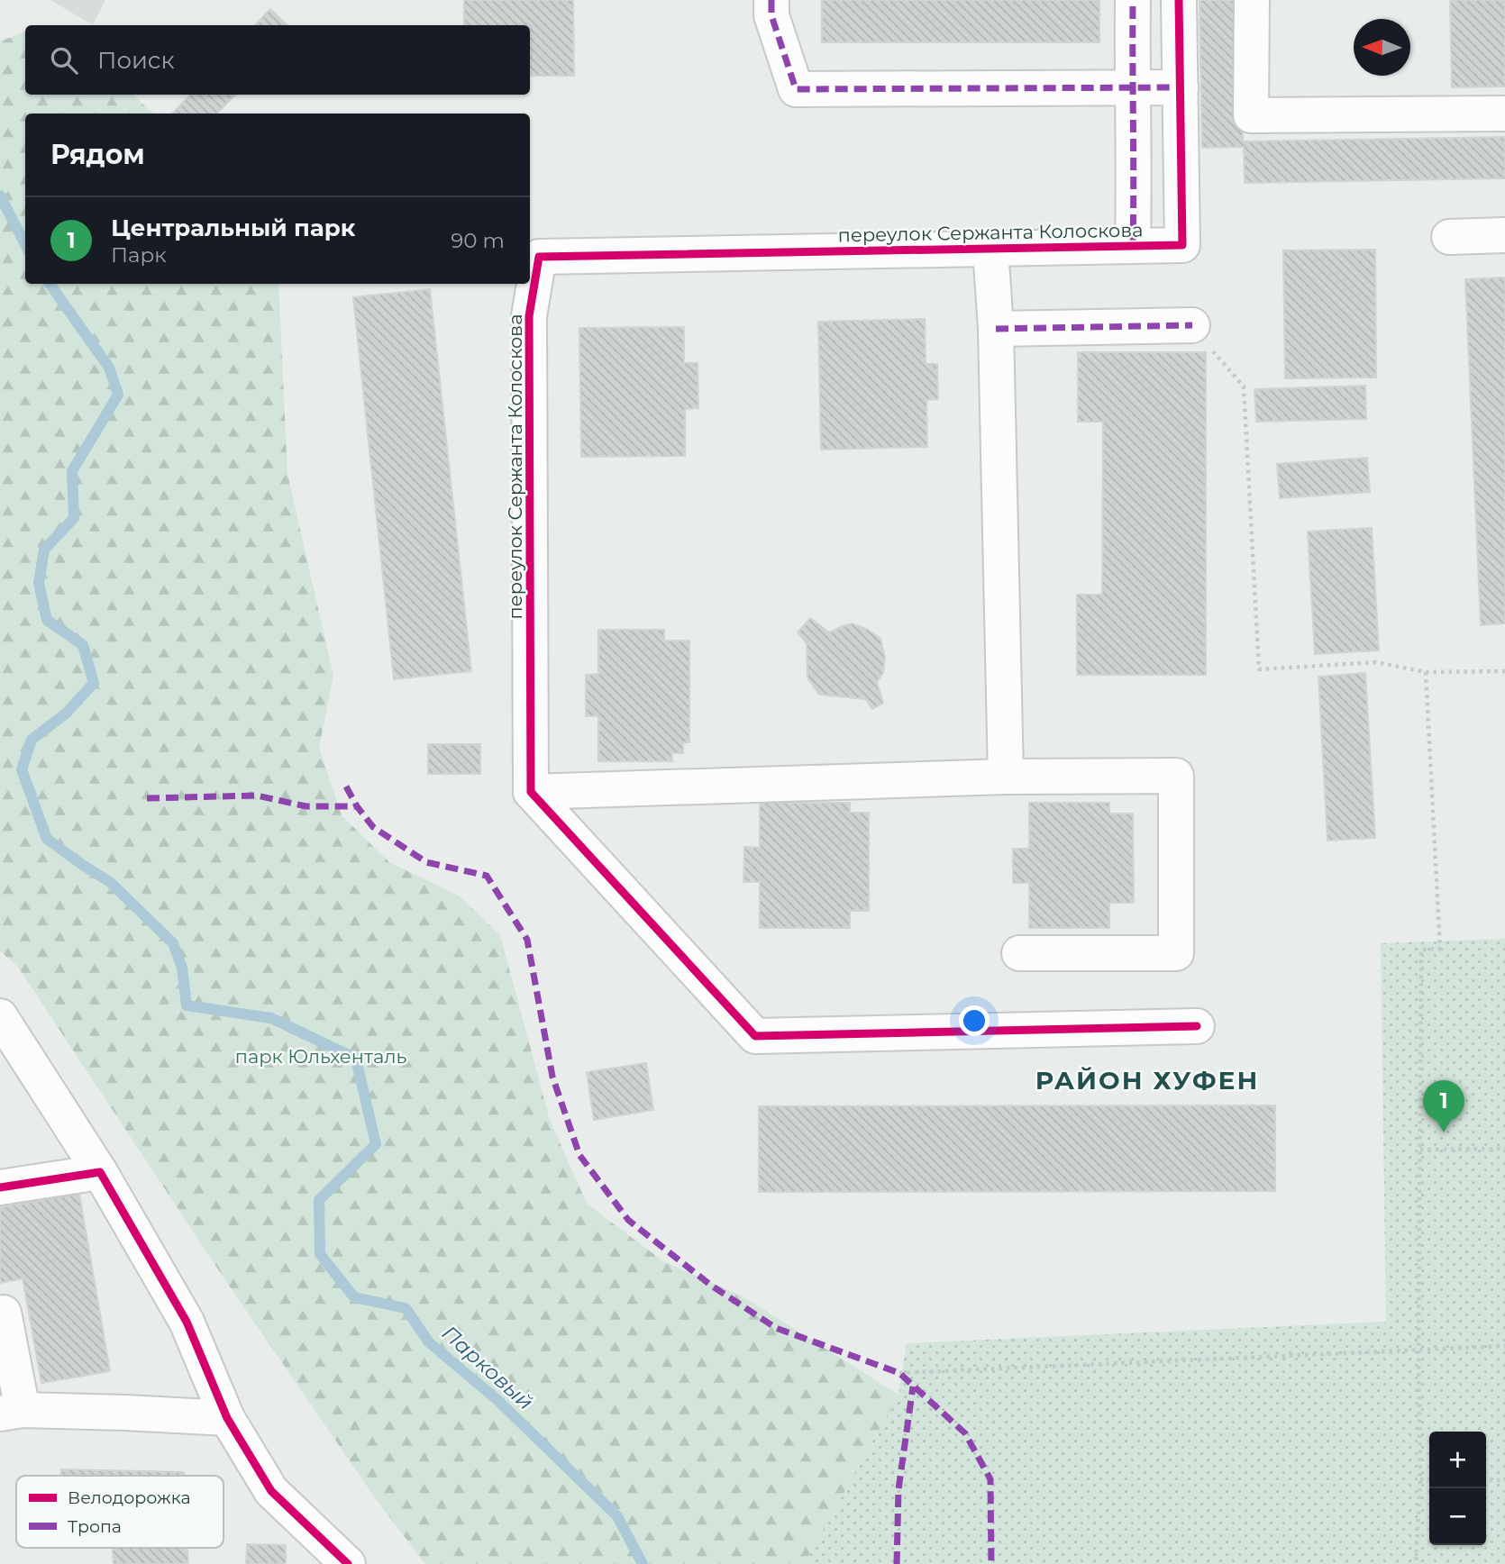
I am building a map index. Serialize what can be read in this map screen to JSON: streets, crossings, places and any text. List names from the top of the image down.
{
  "streets": {
    "street": ["переулок Сержанта Колоскова"]
  },
  "districts": ["РАЙОН ХУФЕН"],
  "water": ["Парковый"],
  "parks": ["парк Юльхенталь"],
  "legend": ["Велодорожка", "Тропа"],
  "north": "left",
  "page": {
    "search": "Поиск",
    "heading": "Рядом",
    "list": [
      {
        "mark": "1",
        "name": "Центральный парк",
        "note": "Парк",
        "value": "90 m"
      }
    ],
    "pins": "1",
    "map_buttons": ["+", "−"]
  }
}
